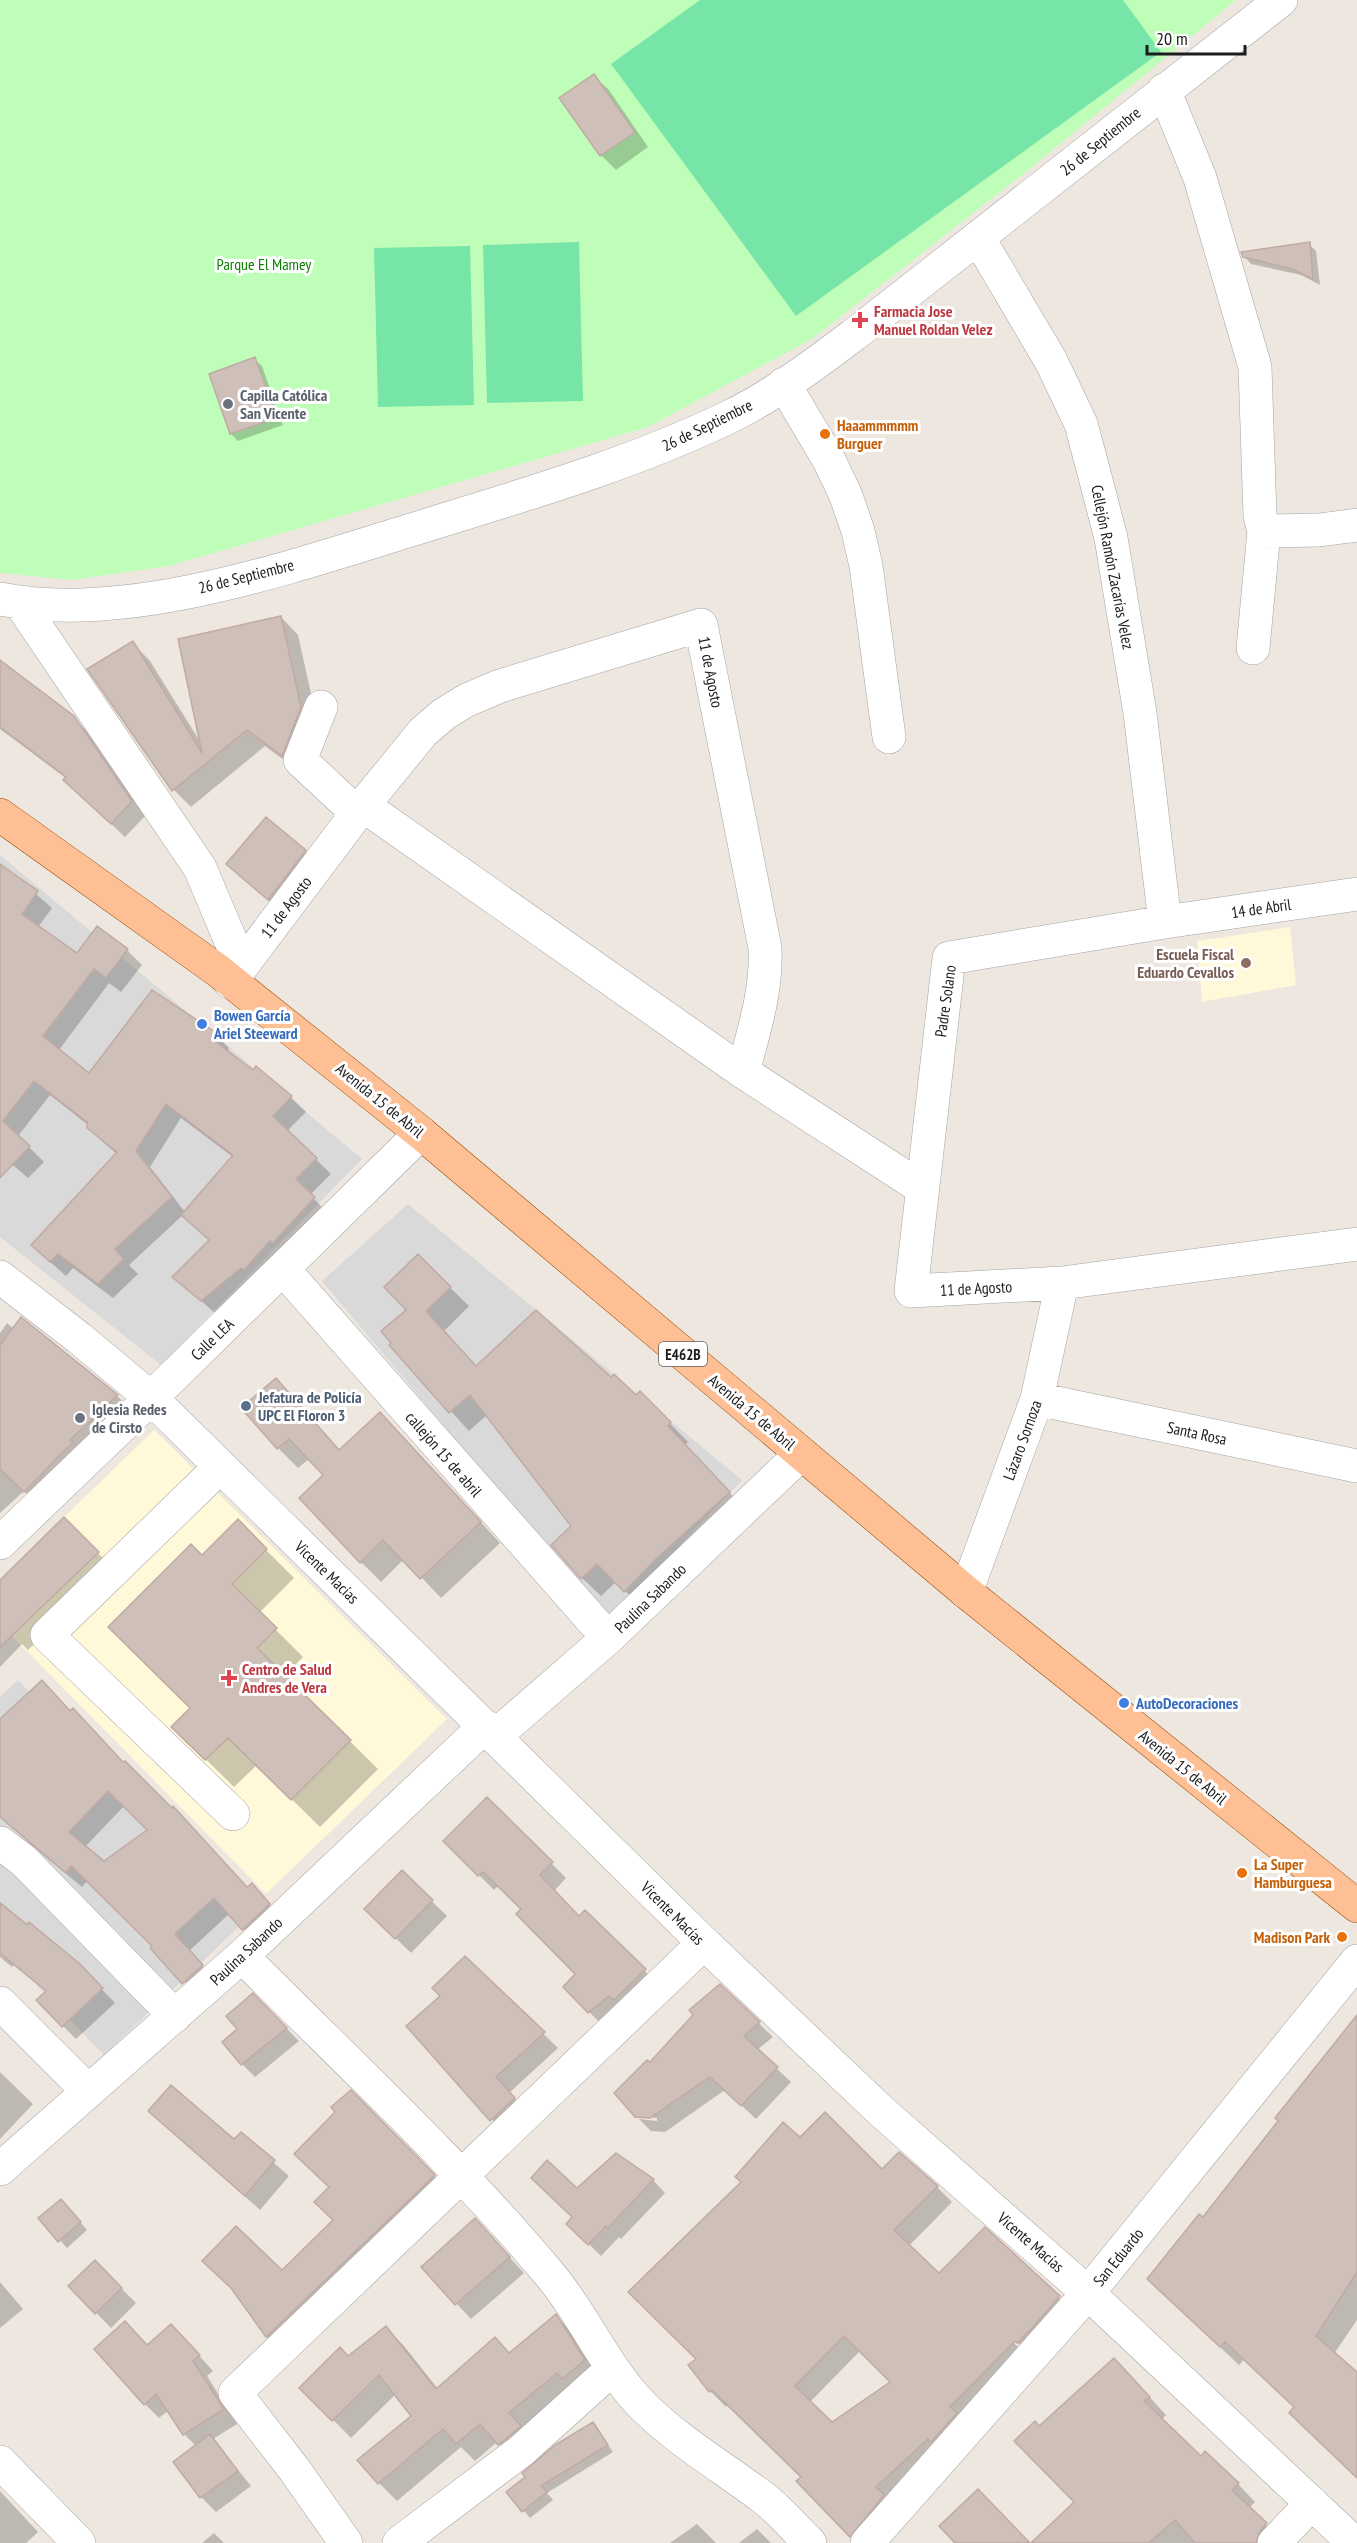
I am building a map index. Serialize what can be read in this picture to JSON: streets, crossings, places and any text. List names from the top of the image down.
{
  "streets": {
    "main road": ["Avenida 15 de Abril", "E462B"],
    "street": [
      "26 de Septiembre",
      "Cellejón Ramón Zacarías Velez",
      "11 de Agosto",
      "14 de Abril",
      "Padre Solano",
      "Calle LEA",
      "Santa Rosa",
      "Lázaro Sornoza",
      "callejón 15 de abril",
      "Vicente Macías",
      "Paulina Sabando",
      "San Eduardo"
    ]
  },
  "crossings": [
    ["26 de Septiembre", "Cellejón Ramón Zacarías Velez"],
    ["Cellejón Ramón Zacarías Velez", "14 de Abril"],
    ["Cellejón Ramón Zacarías Velez", "Padre Solano"],
    ["11 de Agosto", "Padre Solano"],
    ["11 de Agosto", "Avenida 15 de Abril"],
    ["11 de Agosto", "Lázaro Sornoza"],
    ["14 de Abril", "Padre Solano"],
    ["Avenida 15 de Abril", "Calle LEA"],
    ["Avenida 15 de Abril", "Lázaro Sornoza"],
    ["Avenida 15 de Abril", "Paulina Sabando"],
    ["Calle LEA", "callejón 15 de abril"],
    ["Calle LEA", "Vicente Macías"],
    ["Santa Rosa", "Lázaro Sornoza"],
    ["callejón 15 de abril", "Paulina Sabando"],
    ["Vicente Macías", "Paulina Sabando"],
    ["Vicente Macías", "San Eduardo"]
  ],
  "parks": ["Parque El Mamey"],
  "places": {
    "health": ["Farmacia Jose Manuel Roldan Velez", "Centro de Salud Andres de Vera"],
    "other": [
      "Capilla Católica San Vicente",
      "Haaammmmm Burguer",
      "Escuela Fiscal Eduardo Cevallos",
      "Bowen García Ariel Steeward",
      "Jefatura de Policía UPC El Floron 3",
      "Iglesia Redes de Cirsto",
      "AutoDecoraciones",
      "La Super Hamburguesa",
      "Madison Park"
    ]
  },
  "scale_bar": "20 m"
}
